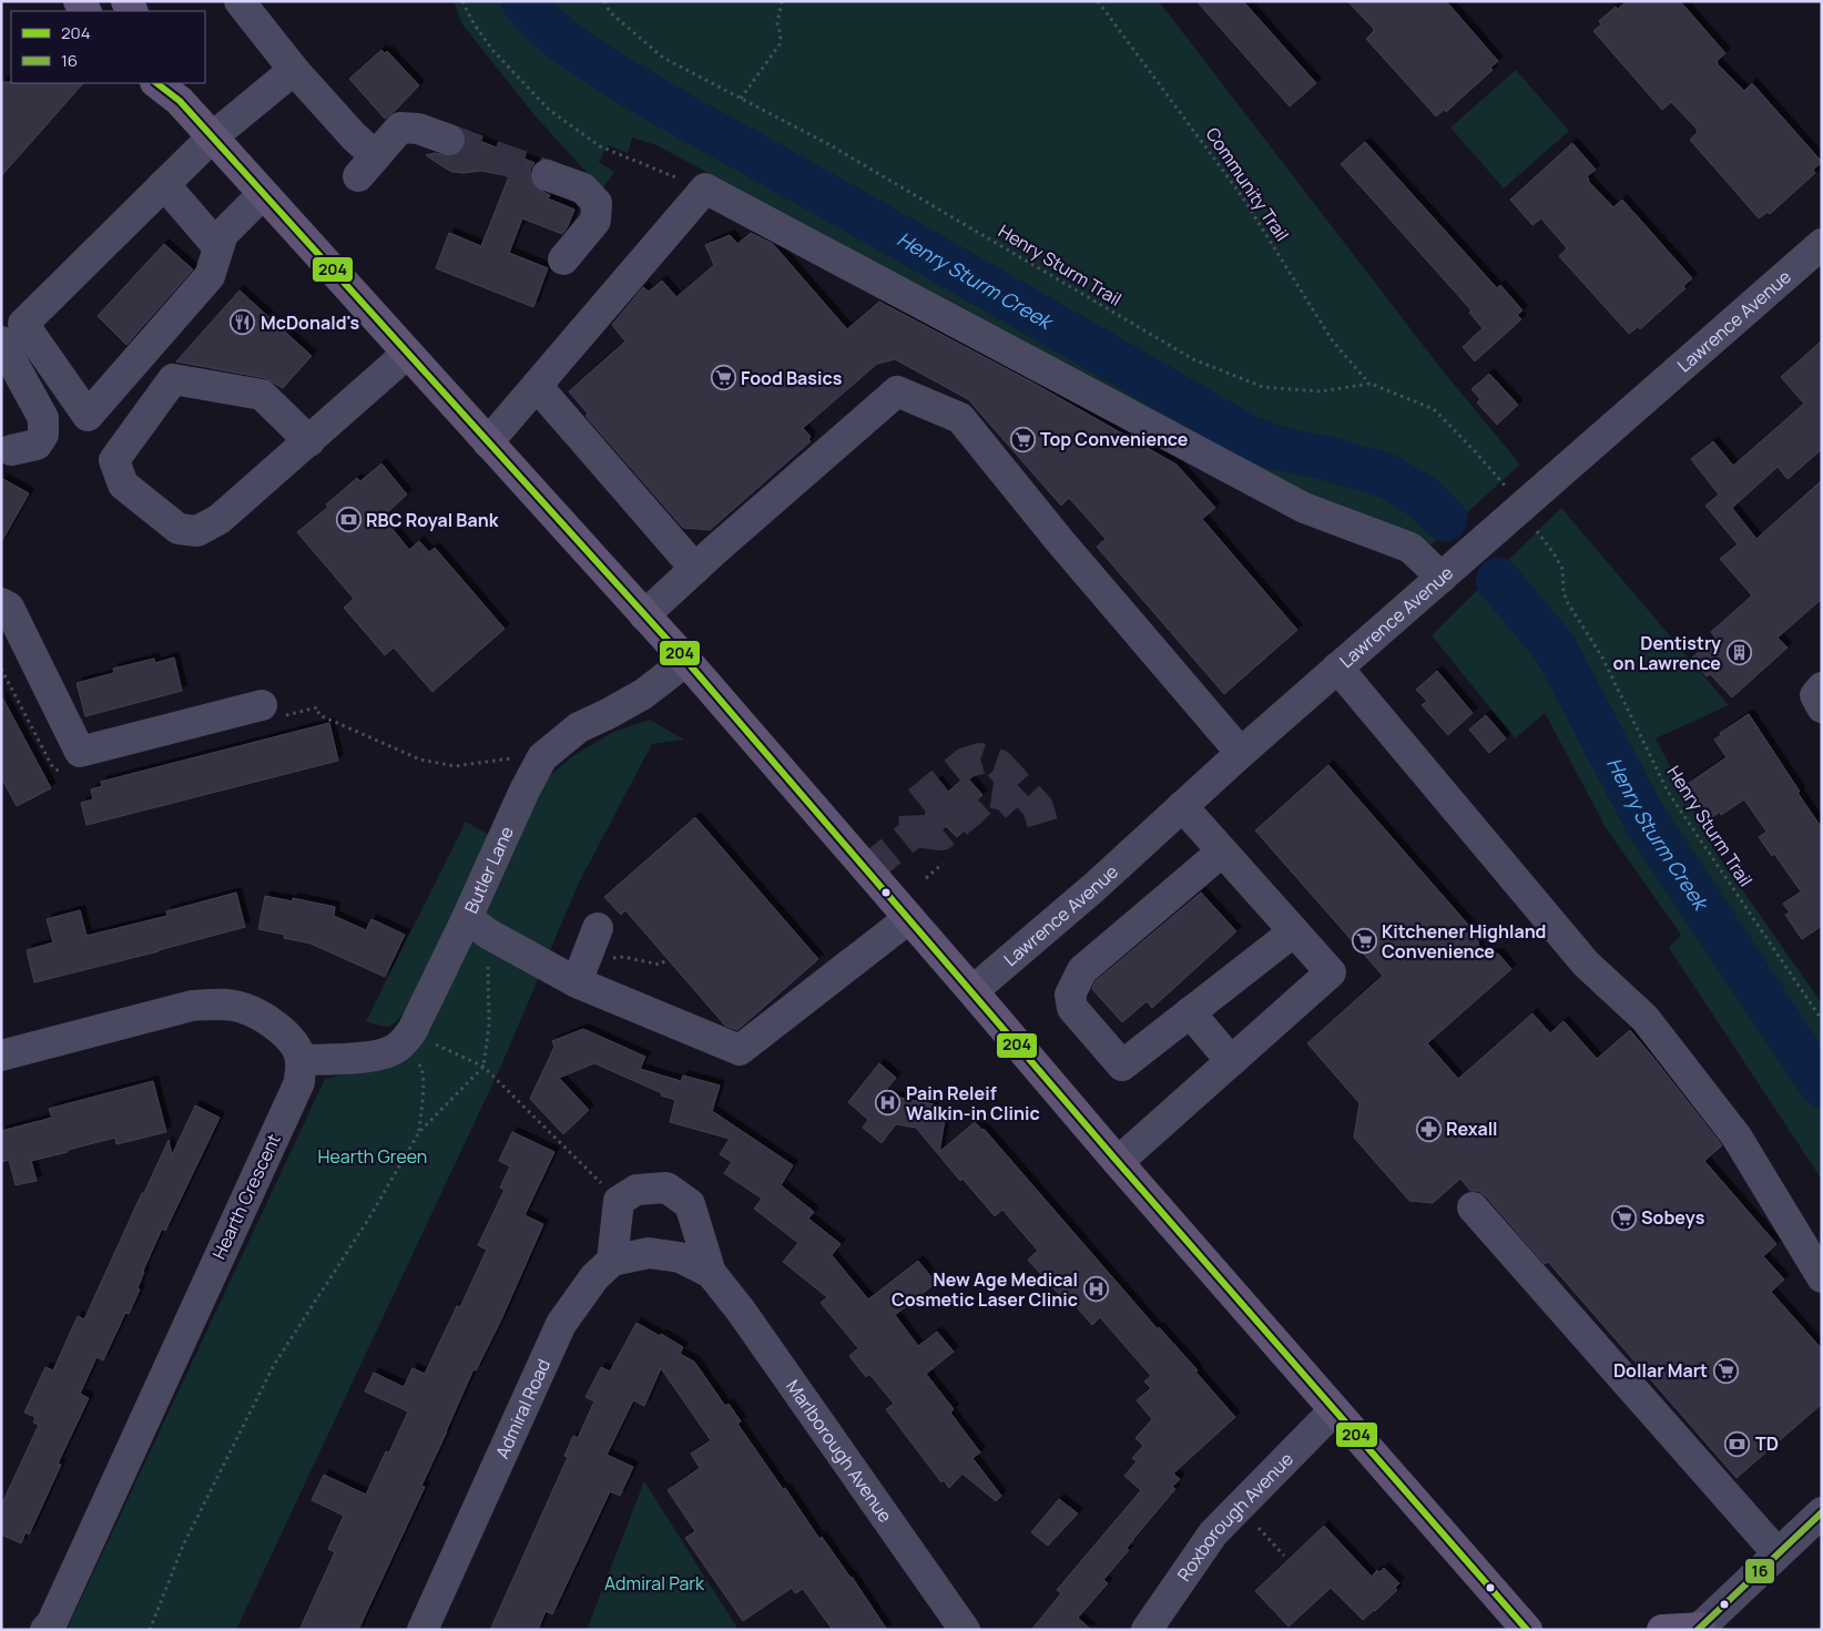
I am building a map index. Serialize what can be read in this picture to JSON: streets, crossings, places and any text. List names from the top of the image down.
{
  "streets": {
    "street": [
      "Lawrence Avenue",
      "Butler Lane",
      "Hearth Crescent",
      "Admiral Road",
      "Marlborough Avenue",
      "Roxborough Avenue"
    ],
    "path": ["Community Trail", "Henry Sturm Trail"]
  },
  "crossings": [
    ["Community Trail", "Henry Sturm Trail"],
    ["Butler Lane", "Hearth Crescent"],
    ["Admiral Road", "Marlborough Avenue"]
  ],
  "water": ["Henry Sturm Creek"],
  "parks": ["Hearth Green", "Admiral Park"],
  "places": {
    "restaurant": ["McDonald's"],
    "supermarket": [
      "Food Basics",
      "Top Convenience",
      "Kitchener Highland Convenience",
      "Sobeys",
      "Dollar Mart"
    ],
    "bank": ["RBC Royal Bank", "TD"],
    "building": ["Dentistry on Lawrence"],
    "hospital": ["Pain Releif Walkin-in Clinic", "New Age Medical Cosmetic Laser Clinic"],
    "pharmacy": ["Rexall"]
  },
  "lines": ["transit line 204", "transit line 16"],
  "legend": ["204", "16"]
}
